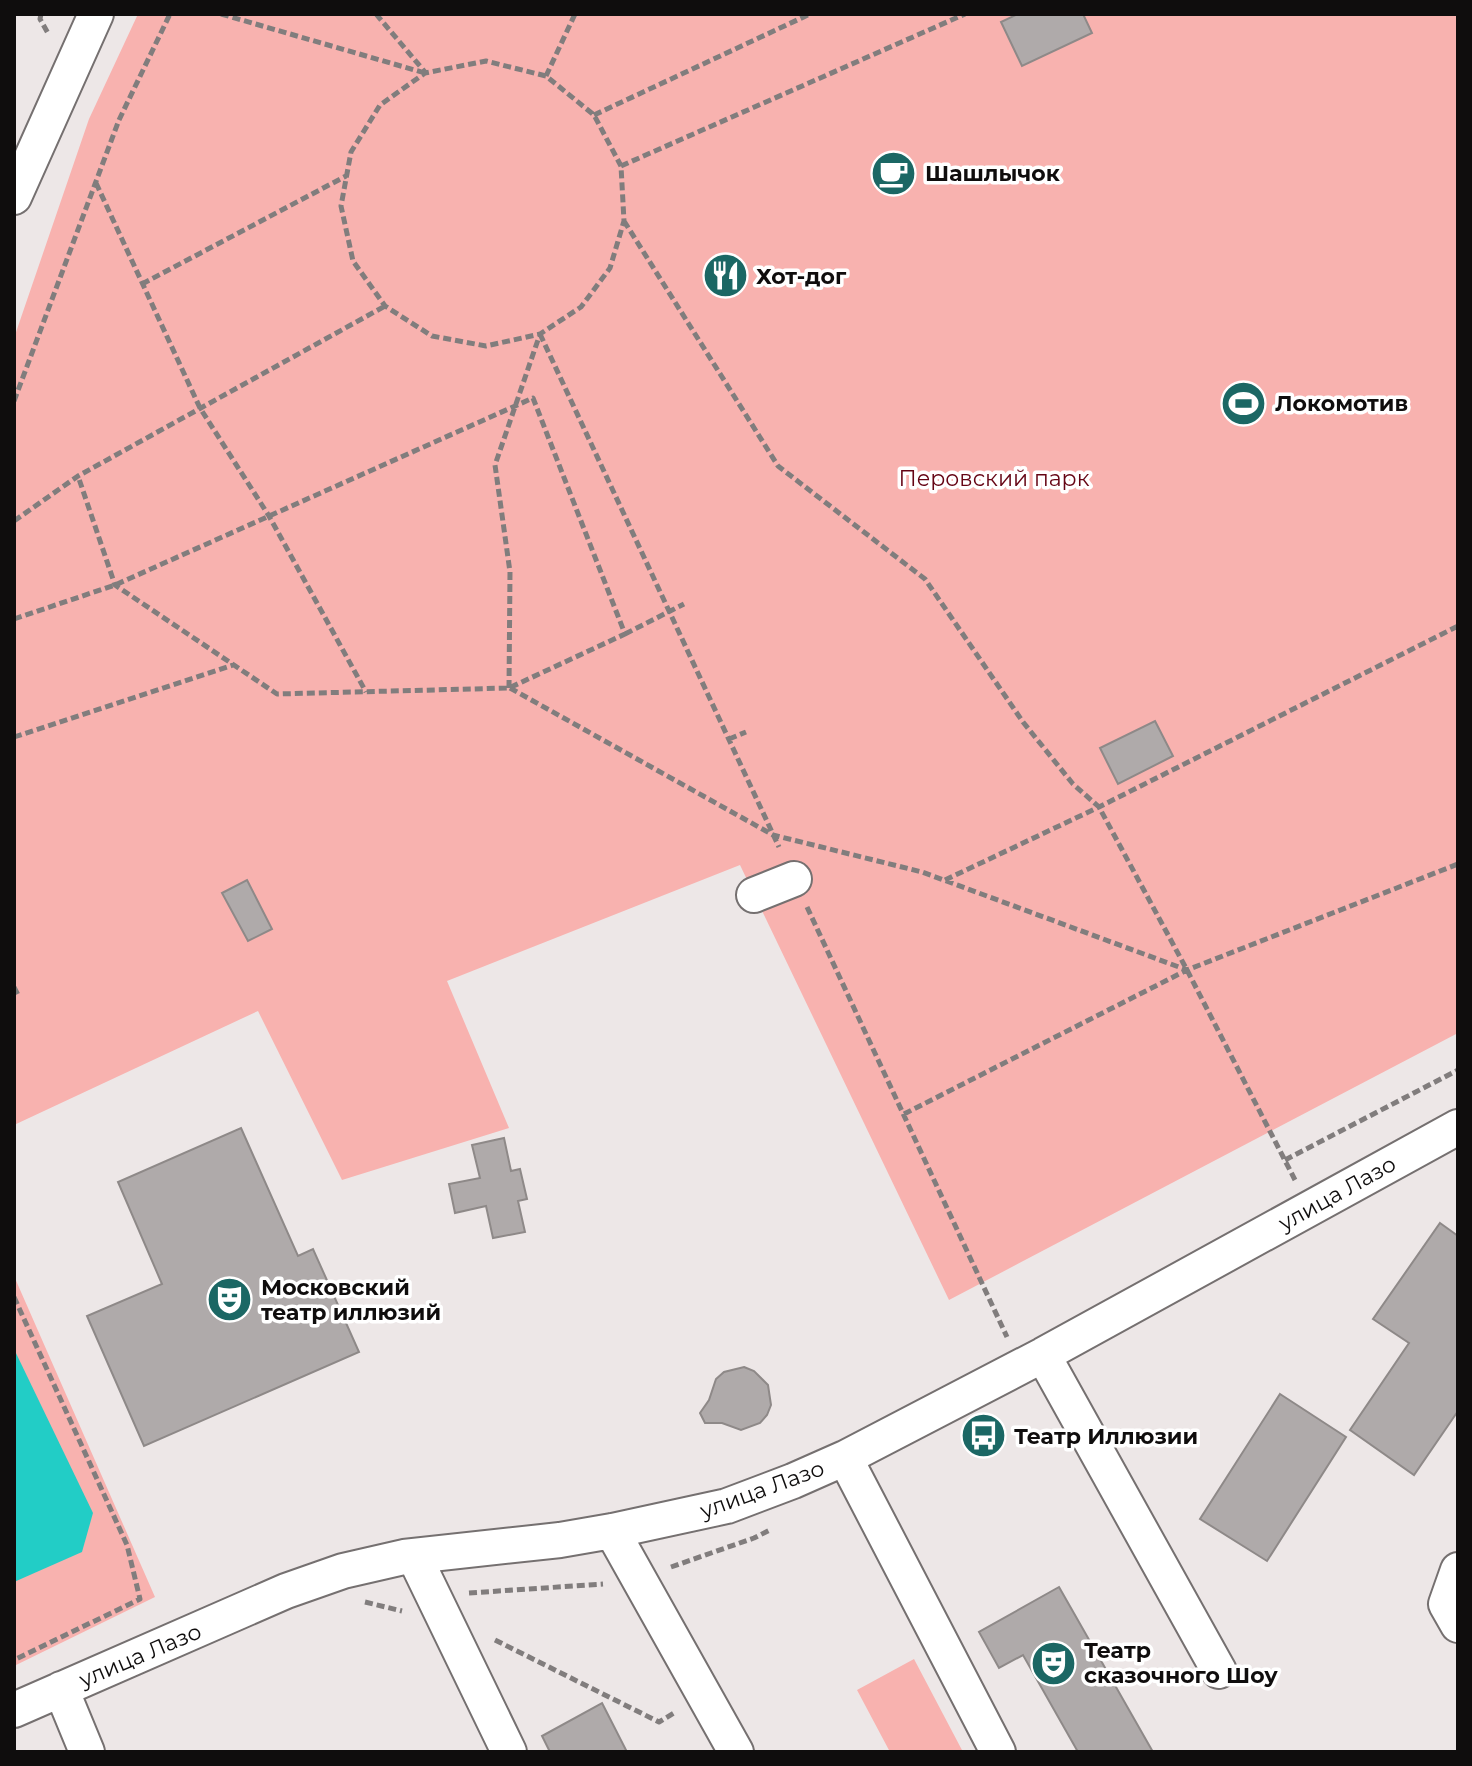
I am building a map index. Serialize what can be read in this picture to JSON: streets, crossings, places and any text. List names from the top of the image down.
{
  "streets": {
    "street": ["улица Лазо"]
  },
  "parks": ["Перовский парк"],
  "places": {
    "cafe": ["Шашлычок"],
    "restaurant": ["Хот-дог"],
    "sports": ["Локомотив"],
    "theatre": ["Московский театр иллюзий", "Театр сказочного Шоу"],
    "bus stop": ["Театр Иллюзии"]
  }
}
